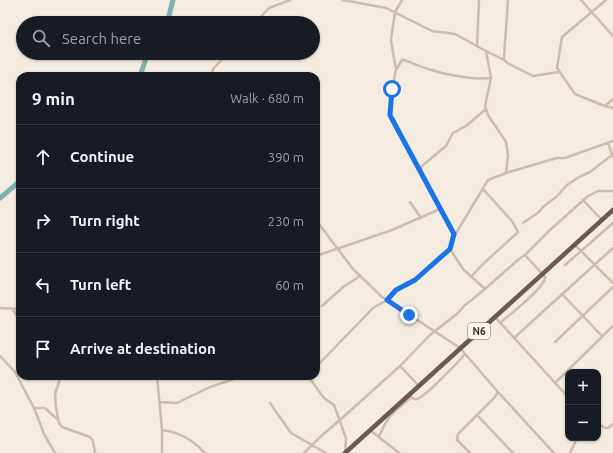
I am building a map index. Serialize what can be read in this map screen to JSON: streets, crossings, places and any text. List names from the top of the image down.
{
  "streets": {
    "highway": ["N6"]
  },
  "page": {
    "search": "Search here",
    "heading": ["9 min", "Walk · 680 m"],
    "list": [
      ["Continue", "390 m"],
      ["Turn right", "230 m"],
      ["Turn left", "60 m"],
      "Arrive at destination"
    ],
    "map_buttons": ["+", "−"]
  }
}
